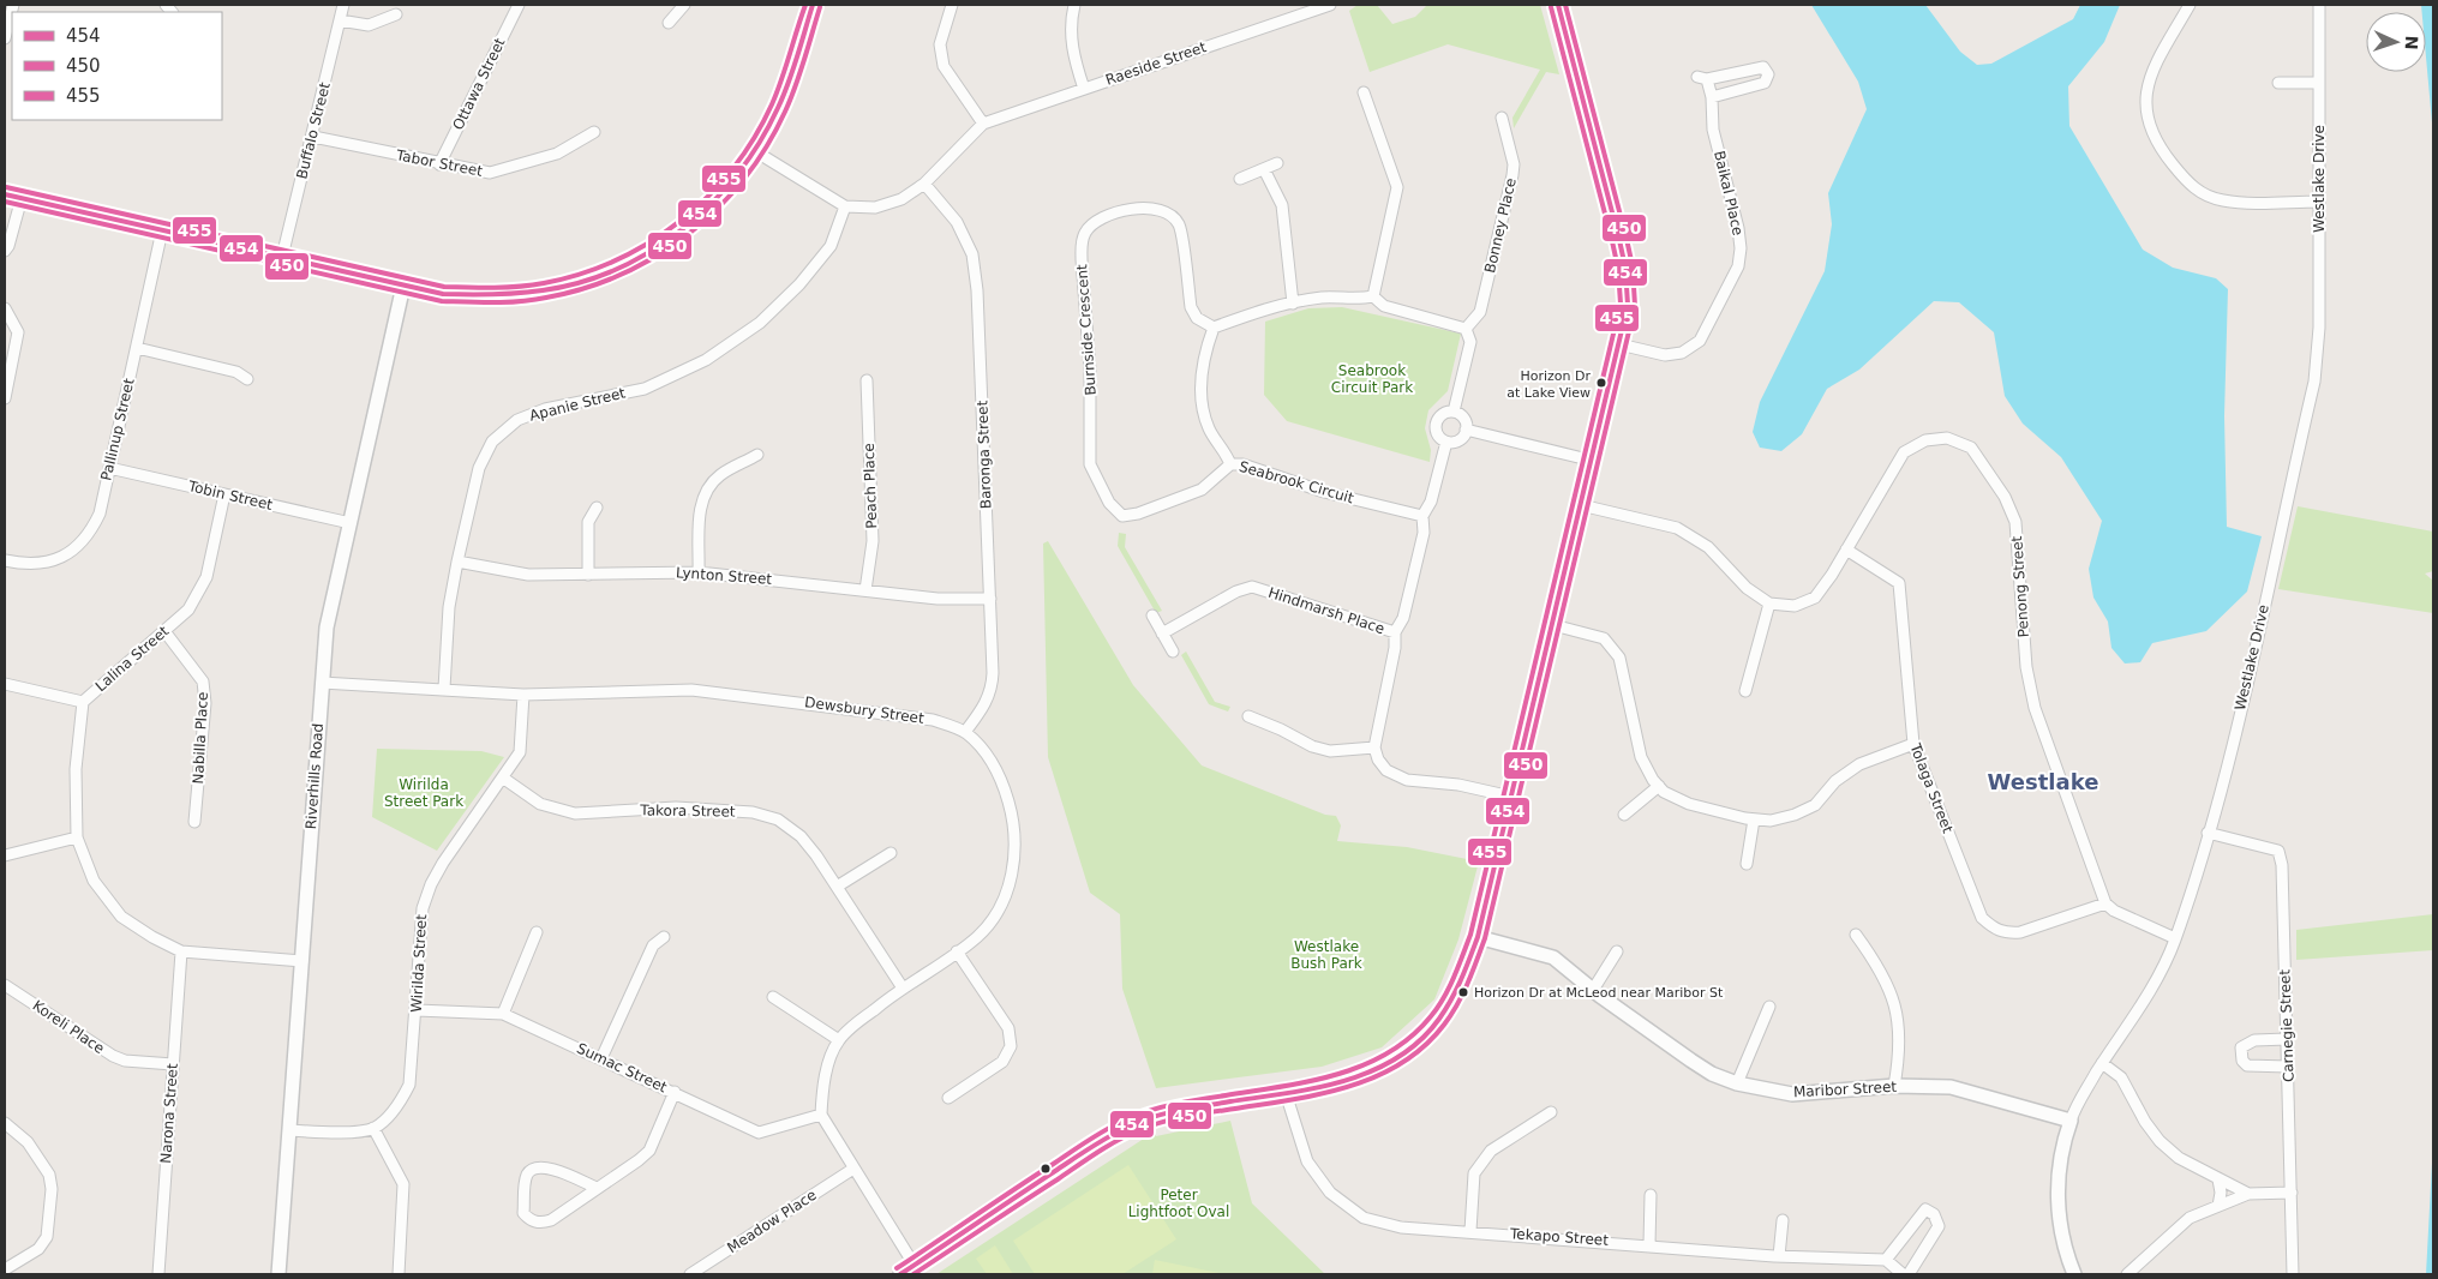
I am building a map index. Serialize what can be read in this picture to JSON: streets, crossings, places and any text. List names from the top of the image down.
{
  "streets": {
    "street": [
      "Raeside Street",
      "Ottawa Street",
      "Buffalo Street",
      "Tabor Street",
      "Westlake Drive",
      "Baikal Place",
      "Bonney Place",
      "Burnside Crescent",
      "Apanie Street",
      "Pallinup Street",
      "Baronga Street",
      "Seabrook Circuit",
      "Peach Place",
      "Tobin Street",
      "Lynton Street",
      "Penong Street",
      "Hindmarsh Place",
      "Lalina Street",
      "Dewsbury Street",
      "Nabilla Place",
      "Riverhills Road",
      "Tolaga Street",
      "Takora Street",
      "Wirilda Street",
      "Carnegie Street",
      "Koreli Place",
      "Sumac Street",
      "Maribor Street",
      "Narona Street",
      "Meadow Place",
      "Tekapo Street"
    ]
  },
  "crossings": [
    ["Raeside Street", "Apanie Street"],
    ["Raeside Street", "Baronga Street"],
    ["Ottawa Street", "Tabor Street"],
    ["Buffalo Street", "Tabor Street"],
    ["Westlake Drive", "Carnegie Street"],
    ["Westlake Drive", "Maribor Street"],
    ["Burnside Crescent", "Seabrook Circuit"],
    ["Apanie Street", "Lynton Street"],
    ["Apanie Street", "Dewsbury Street"],
    ["Pallinup Street", "Tobin Street"],
    ["Baronga Street", "Lynton Street"],
    ["Baronga Street", "Dewsbury Street"],
    ["Peach Place", "Lynton Street"],
    ["Tobin Street", "Lalina Street"],
    ["Tobin Street", "Riverhills Road"],
    ["Penong Street", "Tolaga Street"],
    ["Lalina Street", "Nabilla Place"],
    ["Lalina Street", "Riverhills Road"],
    ["Lalina Street", "Narona Street"],
    ["Dewsbury Street", "Riverhills Road"],
    ["Dewsbury Street", "Takora Street"],
    ["Dewsbury Street", "Wirilda Street"],
    ["Dewsbury Street", "Sumac Street"],
    ["Takora Street", "Wirilda Street"],
    ["Wirilda Street", "Sumac Street"],
    ["Koreli Place", "Narona Street"]
  ],
  "districts": ["Westlake"],
  "parks": [
    "Seabrook Circuit Park",
    "Wirilda Street Park",
    "Westlake Bush Park",
    "Peter Lightfoot Oval"
  ],
  "places": ["Horizon Dr at Lake View", "Horizon Dr at McLeod near Maribor St"],
  "lines": ["transit line 454", "transit line 450", "transit line 455"],
  "legend": ["454", "450", "455"],
  "north": "right"
}
